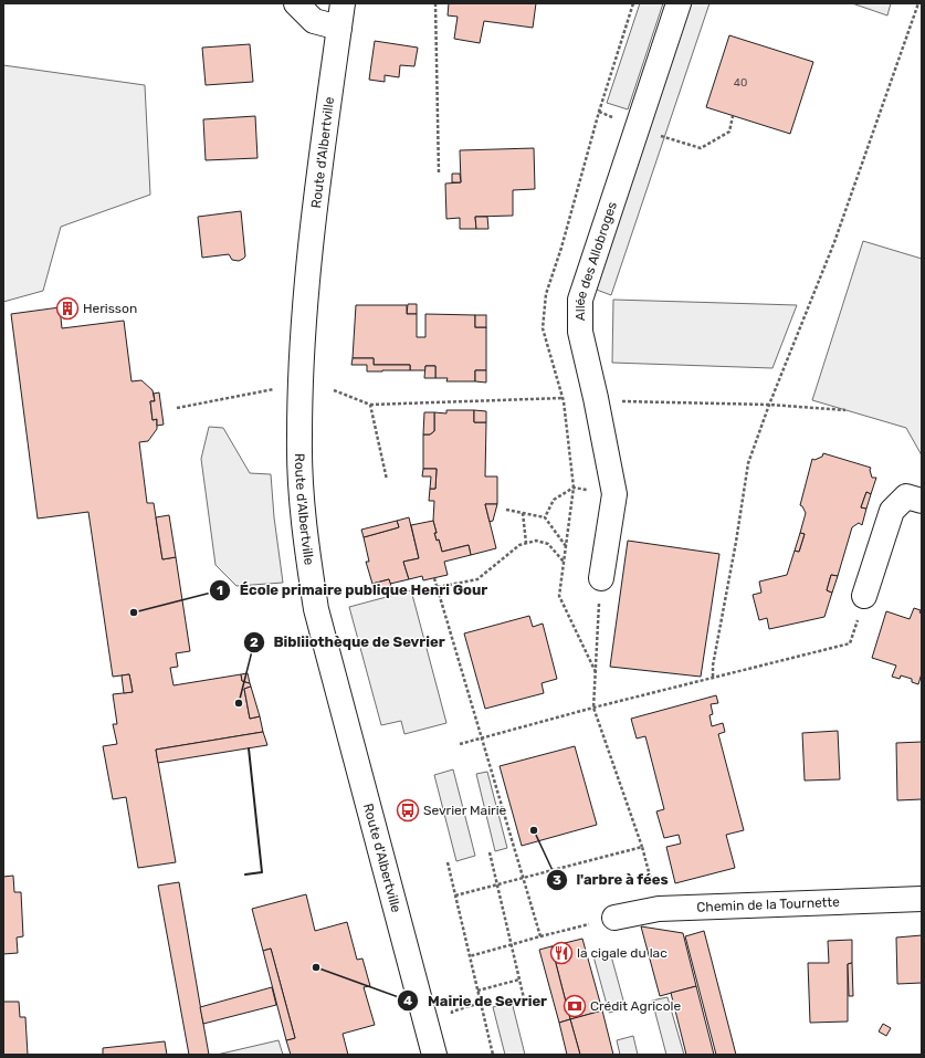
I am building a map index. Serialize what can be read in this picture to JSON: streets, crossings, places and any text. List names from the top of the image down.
{
  "streets": {
    "street": ["Route d'Albertville", "Allée des Allobroges", "Chemin de la Tournette"]
  },
  "places": {
    "building": ["Herisson"],
    "other": [
      "École primaire publique Henri Gour",
      "Bibliiothèque de Sevrier",
      "l'arbre à fées",
      "Mairie de Sevrier"
    ],
    "bus stop": ["Sevrier Mairie"],
    "restaurant": ["la cigale du lac"],
    "bank": ["Crédit Agricole"]
  },
  "house_numbers": ["40"]
}
